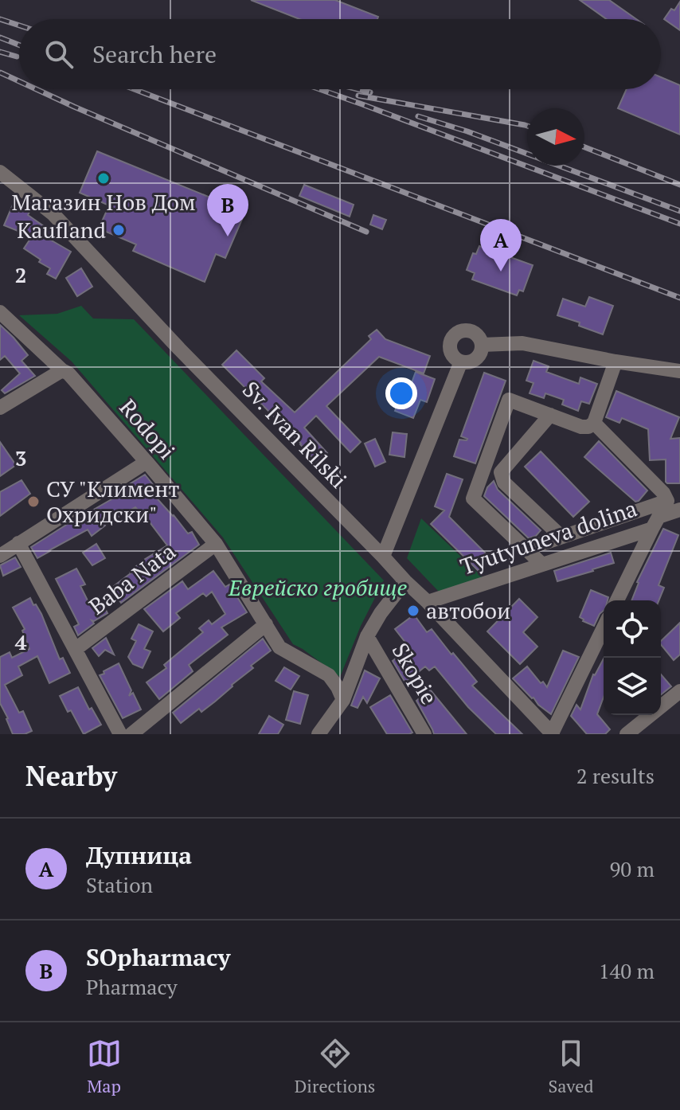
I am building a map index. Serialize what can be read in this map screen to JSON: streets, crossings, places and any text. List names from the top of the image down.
{
  "streets": {
    "street": [
      "Rodopi",
      "Sv. Ivan Rilski",
      "Tyutyuneva dolina",
      "Baba Nata",
      "Skopie"
    ]
  },
  "crossings": [
    ["Rodopi", "Baba Nata"],
    ["Sv. Ivan Rilski", "Tyutyuneva dolina"]
  ],
  "parks": ["Еврейско гробище"],
  "places": [
    "Магазин Нов Дом",
    "Kaufland",
    "СУ \"Климент Охридски\"",
    "автобои"
  ],
  "north": "right",
  "page": {
    "search": "Search here",
    "pins": ["B", "A"],
    "heading": ["Nearby", "2 results"],
    "list": [
      {
        "mark": "A",
        "name": "Дупница",
        "note": "Station",
        "value": "90 m"
      },
      {
        "mark": "B",
        "name": "SOpharmacy",
        "note": "Pharmacy",
        "value": "140 m"
      }
    ],
    "nav": ["Map", "Directions", "Saved"]
  },
  "grid": {
    "rows": ["2", "3", "4"]
  }
}
